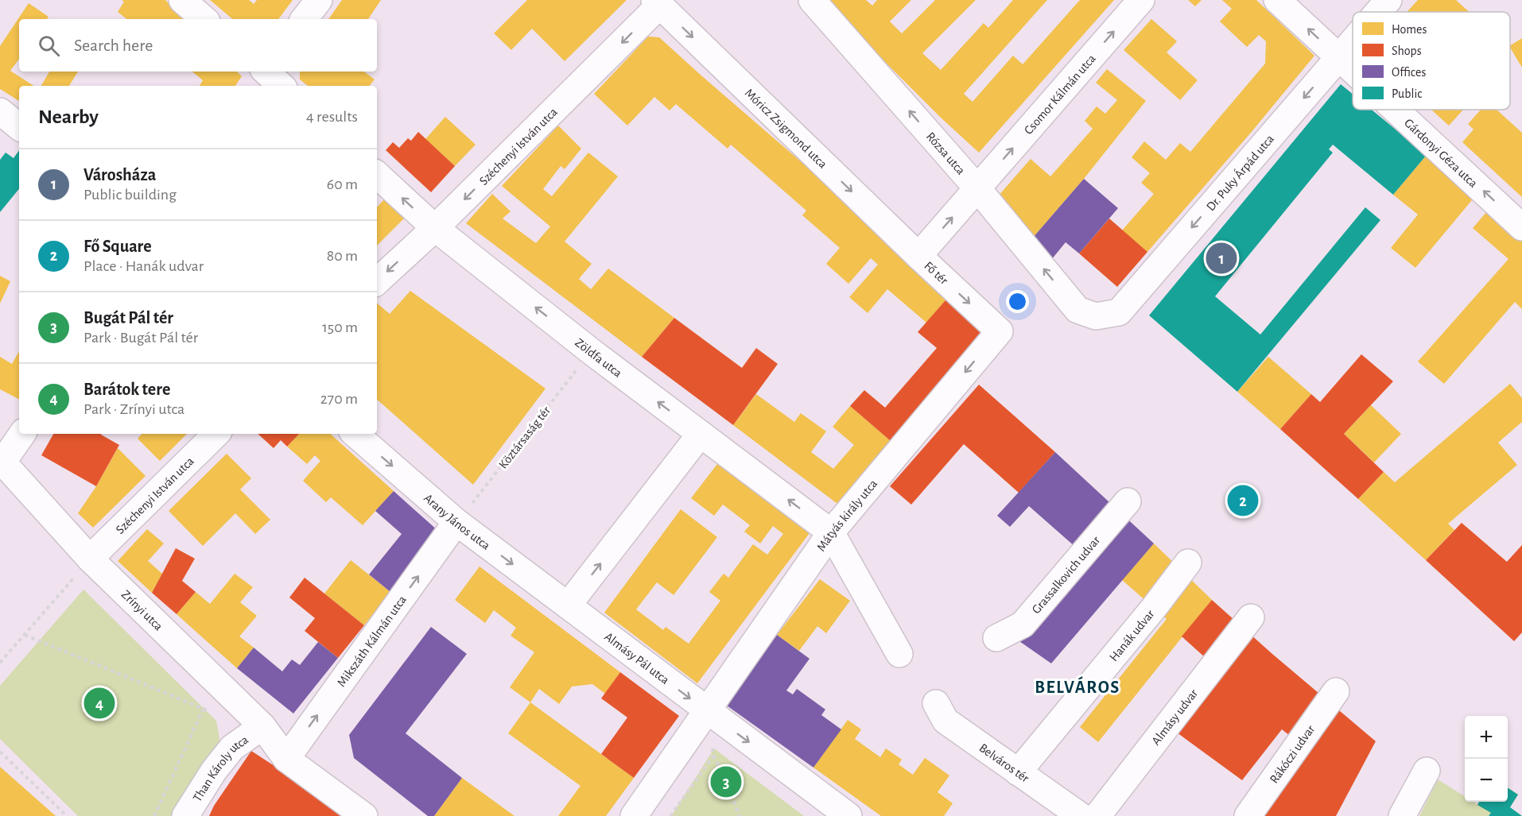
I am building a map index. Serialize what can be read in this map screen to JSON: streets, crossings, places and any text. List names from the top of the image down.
{
  "streets": {
    "street": [
      "Csomor Kálmán utca",
      "Móricz Zsigmond utca",
      "Széchenyi István utca",
      "Gárdonyi Géza utca",
      "Rózsa utca",
      "Dr. Puky Árpád utca",
      "Fő tér",
      "Zöldfa utca",
      "Mátyás király utca",
      "Arany János utca",
      "Grassalkovich udvar",
      "Zrínyi utca",
      "Hanák udvar",
      "Mikszáth Kálmán utca",
      "Almásy Pál utca",
      "Almásy udvar",
      "Rákóczi udvar",
      "Belváros tér",
      "Than Károly utca"
    ],
    "path": ["Köztársaság tér"]
  },
  "crossings": [
    ["Csomor Kálmán utca", "Rózsa utca"],
    ["Csomor Kálmán utca", "Fő tér"],
    ["Móricz Zsigmond utca", "Széchenyi István utca"],
    ["Móricz Zsigmond utca", "Fő tér"],
    ["Széchenyi István utca", "Zöldfa utca"],
    ["Széchenyi István utca", "Zrínyi utca"],
    ["Gárdonyi Géza utca", "Dr. Puky Árpád utca"],
    ["Rózsa utca", "Dr. Puky Árpád utca"],
    ["Rózsa utca", "Fő tér"],
    ["Fő tér", "Mátyás király utca"],
    ["Zöldfa utca", "Köztársaság tér"],
    ["Zöldfa utca", "Mátyás király utca"],
    ["Köztársaság tér", "Arany János utca"],
    ["Köztársaság tér", "Mikszáth Kálmán utca"],
    ["Mátyás király utca", "Almásy Pál utca"],
    ["Arany János utca", "Mikszáth Kálmán utca"],
    ["Arany János utca", "Almásy Pál utca"],
    ["Zrínyi utca", "Mikszáth Kálmán utca"],
    ["Zrínyi utca", "Than Károly utca"],
    ["Hanák udvar", "Belváros tér"]
  ],
  "one_way": [
    "Csomor Kálmán utca",
    "Móricz Zsigmond utca",
    "Széchenyi István utca",
    "Gárdonyi Géza utca",
    "Rózsa utca",
    "Dr. Puky Árpád utca",
    "Zöldfa utca",
    "Mátyás király utca",
    "Arany János utca",
    "Mikszáth Kálmán utca"
  ],
  "districts": ["BELVÁROS"],
  "legend": [
    "Homes",
    "Shops",
    "Offices",
    "Public"
  ],
  "page": {
    "search": "Search here",
    "heading": ["Nearby", "4 results"],
    "list": [
      {
        "mark": "1",
        "name": "Városháza",
        "note": "Public building",
        "value": "60 m"
      },
      {
        "mark": "2",
        "name": "Fő Square",
        "note": "Place · Hanák udvar",
        "value": "80 m"
      },
      {
        "mark": "3",
        "name": "Bugát Pál tér",
        "note": "Park · Bugát Pál tér",
        "value": "150 m"
      },
      {
        "mark": "4",
        "name": "Barátok tere",
        "note": "Park · Zrínyi utca",
        "value": "270 m"
      }
    ],
    "pins": [
      "1",
      "2",
      "4",
      "3"
    ],
    "map_buttons": ["+", "−"]
  }
}
